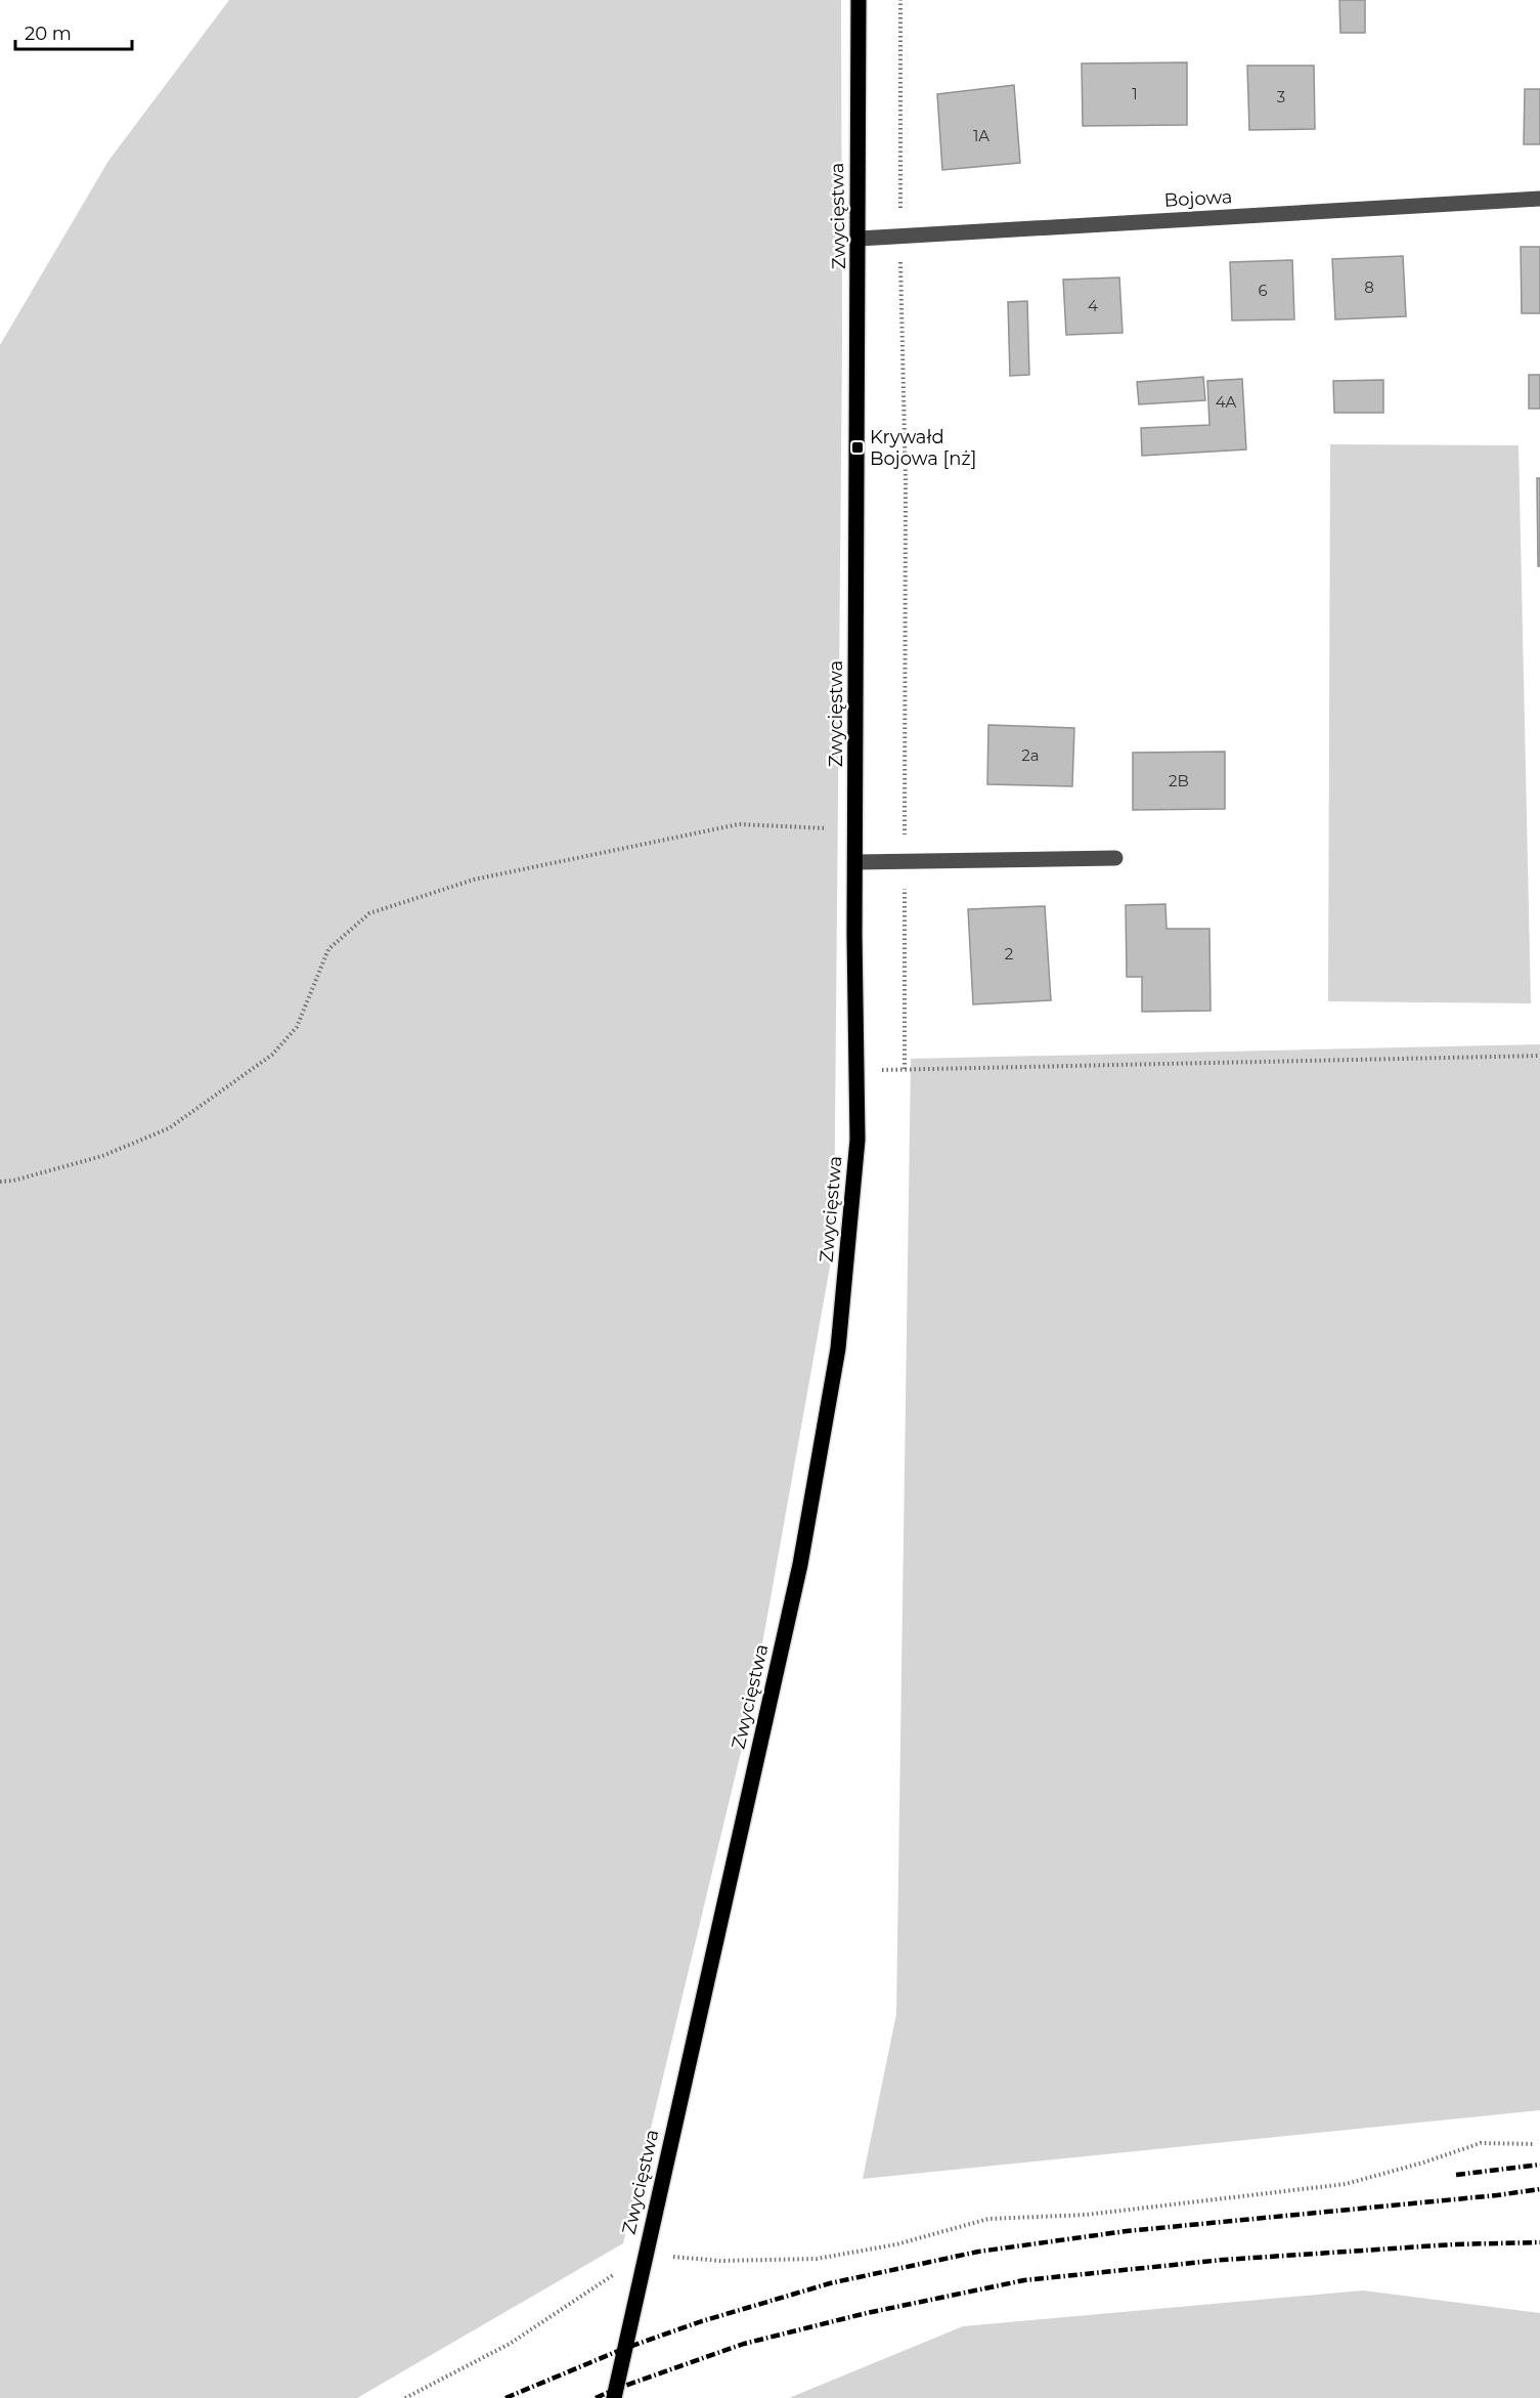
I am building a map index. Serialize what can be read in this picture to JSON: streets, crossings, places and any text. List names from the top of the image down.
{
  "streets": {
    "main road": ["Zwycięstwa"],
    "street": ["Bojowa"]
  },
  "crossings": [
    ["Bojowa", "Zwycięstwa"]
  ],
  "places": {
    "transit": ["Krywałd Bojowa [nż]"]
  },
  "house_numbers": [
    "1",
    "3",
    "1A",
    "8",
    "6",
    "4",
    "4A",
    "2a",
    "2B",
    "2"
  ],
  "scale_bar": "20 m"
}
